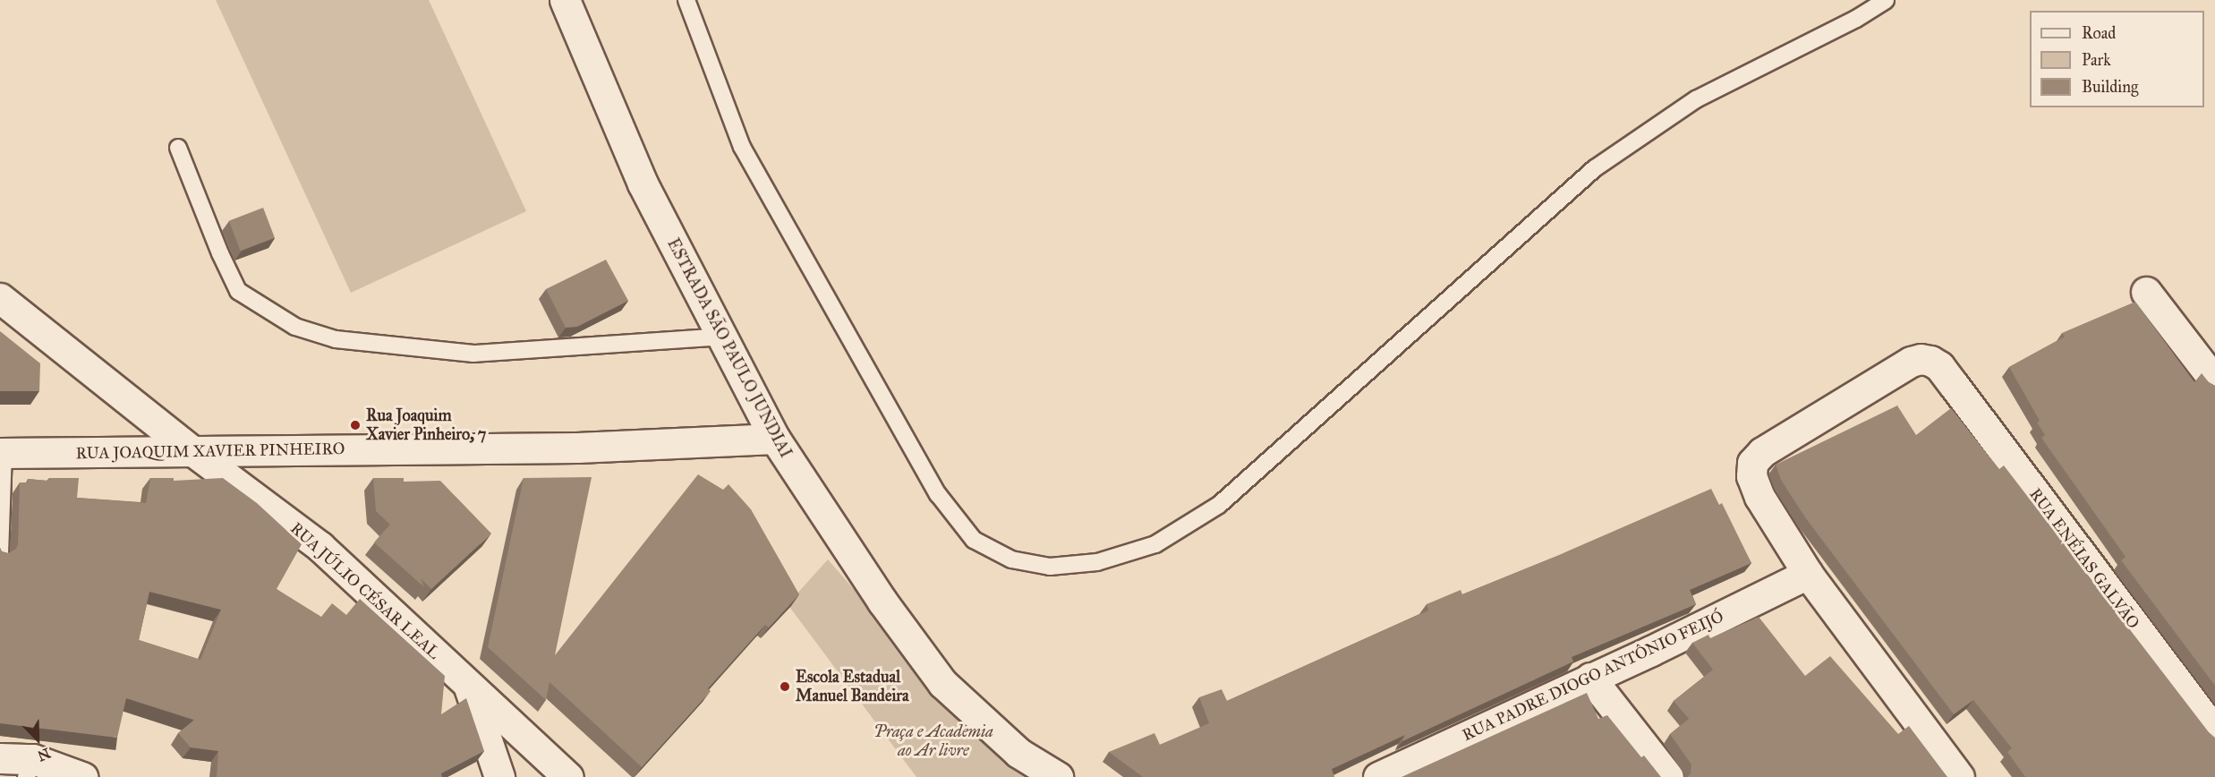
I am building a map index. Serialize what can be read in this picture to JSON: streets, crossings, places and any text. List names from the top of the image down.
{
  "streets": {
    "street": [
      "ESTRADA SÃO PAULO JUNDIAI",
      "RUA JOAQUIM XAVIER PINHEIRO",
      "RUA ENÉIAS GALVÃO",
      "RUA JÚLIO CÉSAR LEAL",
      "RUA PADRE DIOGO ANTÔNIO FEIJÓ"
    ]
  },
  "crossings": [
    ["ESTRADA SÃO PAULO JUNDIAI", "RUA JOAQUIM XAVIER PINHEIRO"],
    ["RUA JOAQUIM XAVIER PINHEIRO", "RUA JÚLIO CÉSAR LEAL"],
    ["RUA ENÉIAS GALVÃO", "RUA PADRE DIOGO ANTÔNIO FEIJÓ"]
  ],
  "parks": ["Praça e Academia ao Ar livre"],
  "places": ["Rua Joaquim Xavier Pinheiro, 7", "Escola Estadual Manuel Bandeira"],
  "legend": ["Road", "Park", "Building"],
  "north": "bottom right"
}
